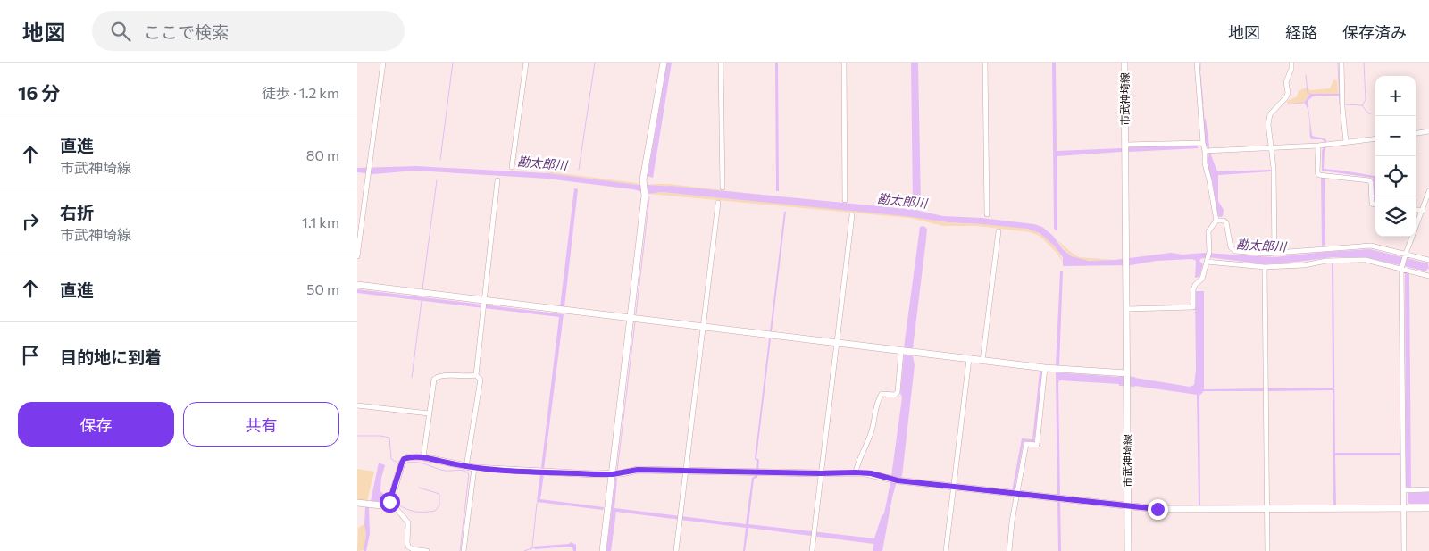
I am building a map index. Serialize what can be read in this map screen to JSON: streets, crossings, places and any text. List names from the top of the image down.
{
  "streets": {
    "street": ["市武神埼線"]
  },
  "water": ["勘太郎川"],
  "page": {
    "header": "地図",
    "search": "ここで検索",
    "nav": ["地図", "経路", "保存済み"],
    "heading": ["16 分", "徒歩 · 1.2 km"],
    "map_buttons": ["+", "−"],
    "list": [
      ["直進", "市武神埼線", "80 m"],
      ["右折", "市武神埼線", "1.1 km"],
      ["直進", "50 m"],
      "目的地に到着"
    ],
    "buttons": ["保存", "共有"]
  }
}
